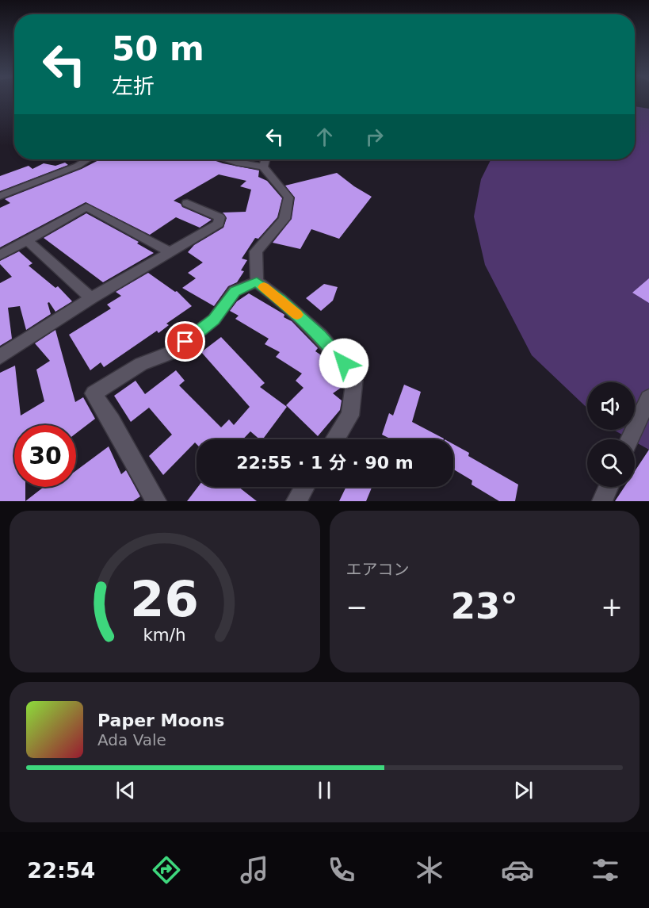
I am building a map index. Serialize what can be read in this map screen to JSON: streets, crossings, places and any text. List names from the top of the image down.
{
  "page": {
    "turn": ["50 m", "左折"],
    "limit": "30",
    "trip": "22:55 · 1 分 · 90 m",
    "tile": "エアコン",
    "heat": ["−", "23°", "+"],
    "song": ["Paper Moons", "Ada Vale"],
    "tabs": "22:54",
    "gauge": ["26", "km/h"]
  }
}
